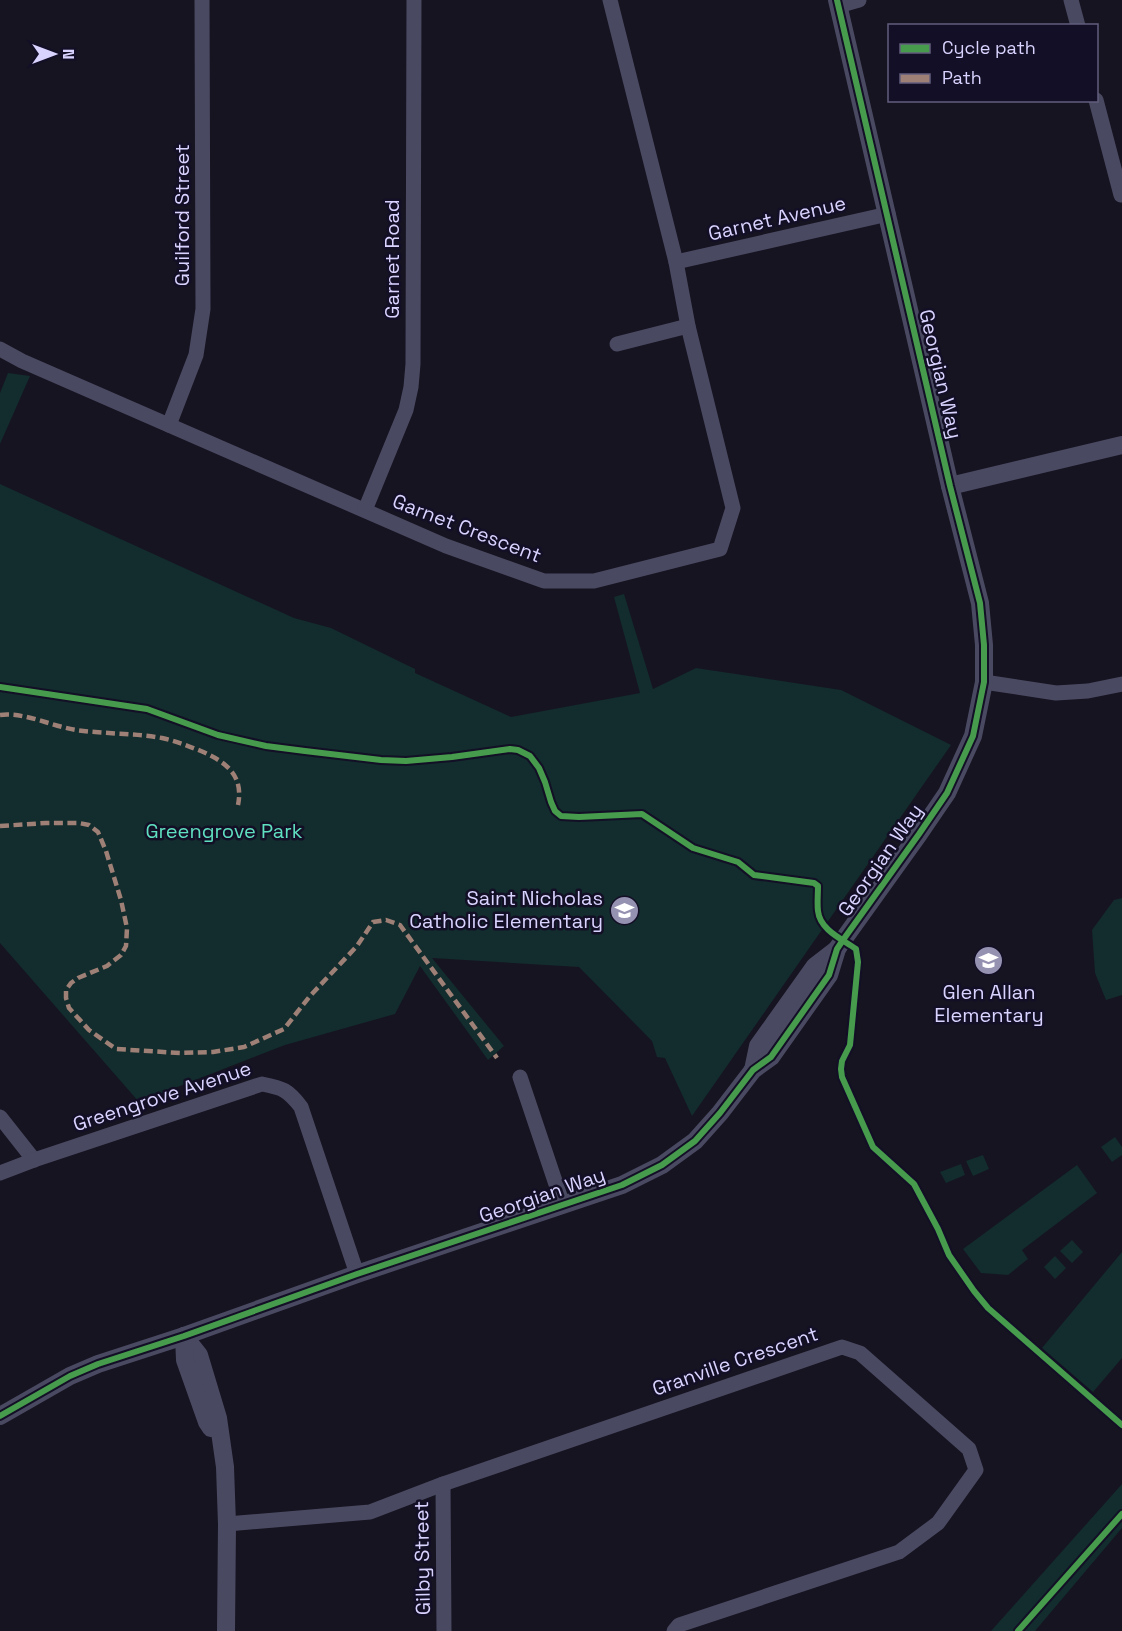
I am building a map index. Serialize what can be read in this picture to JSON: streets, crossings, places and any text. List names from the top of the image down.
{
  "streets": {
    "street": [
      "Guilford Street",
      "Garnet Avenue",
      "Garnet Road",
      "Georgian Way",
      "Garnet Crescent",
      "Greengrove Avenue",
      "Granville Crescent",
      "Gilby Street"
    ]
  },
  "crossings": [
    ["Guilford Street", "Garnet Crescent"],
    ["Garnet Avenue", "Georgian Way"],
    ["Garnet Avenue", "Garnet Crescent"],
    ["Garnet Road", "Garnet Crescent"],
    ["Georgian Way", "Greengrove Avenue"],
    ["Granville Crescent", "Gilby Street"]
  ],
  "parks": ["Greengrove Park"],
  "places": {
    "school or university": ["Saint Nicholas Catholic Elementary", "Glen Allan Elementary"]
  },
  "legend": ["Cycle path", "Path"],
  "north": "right"
}
